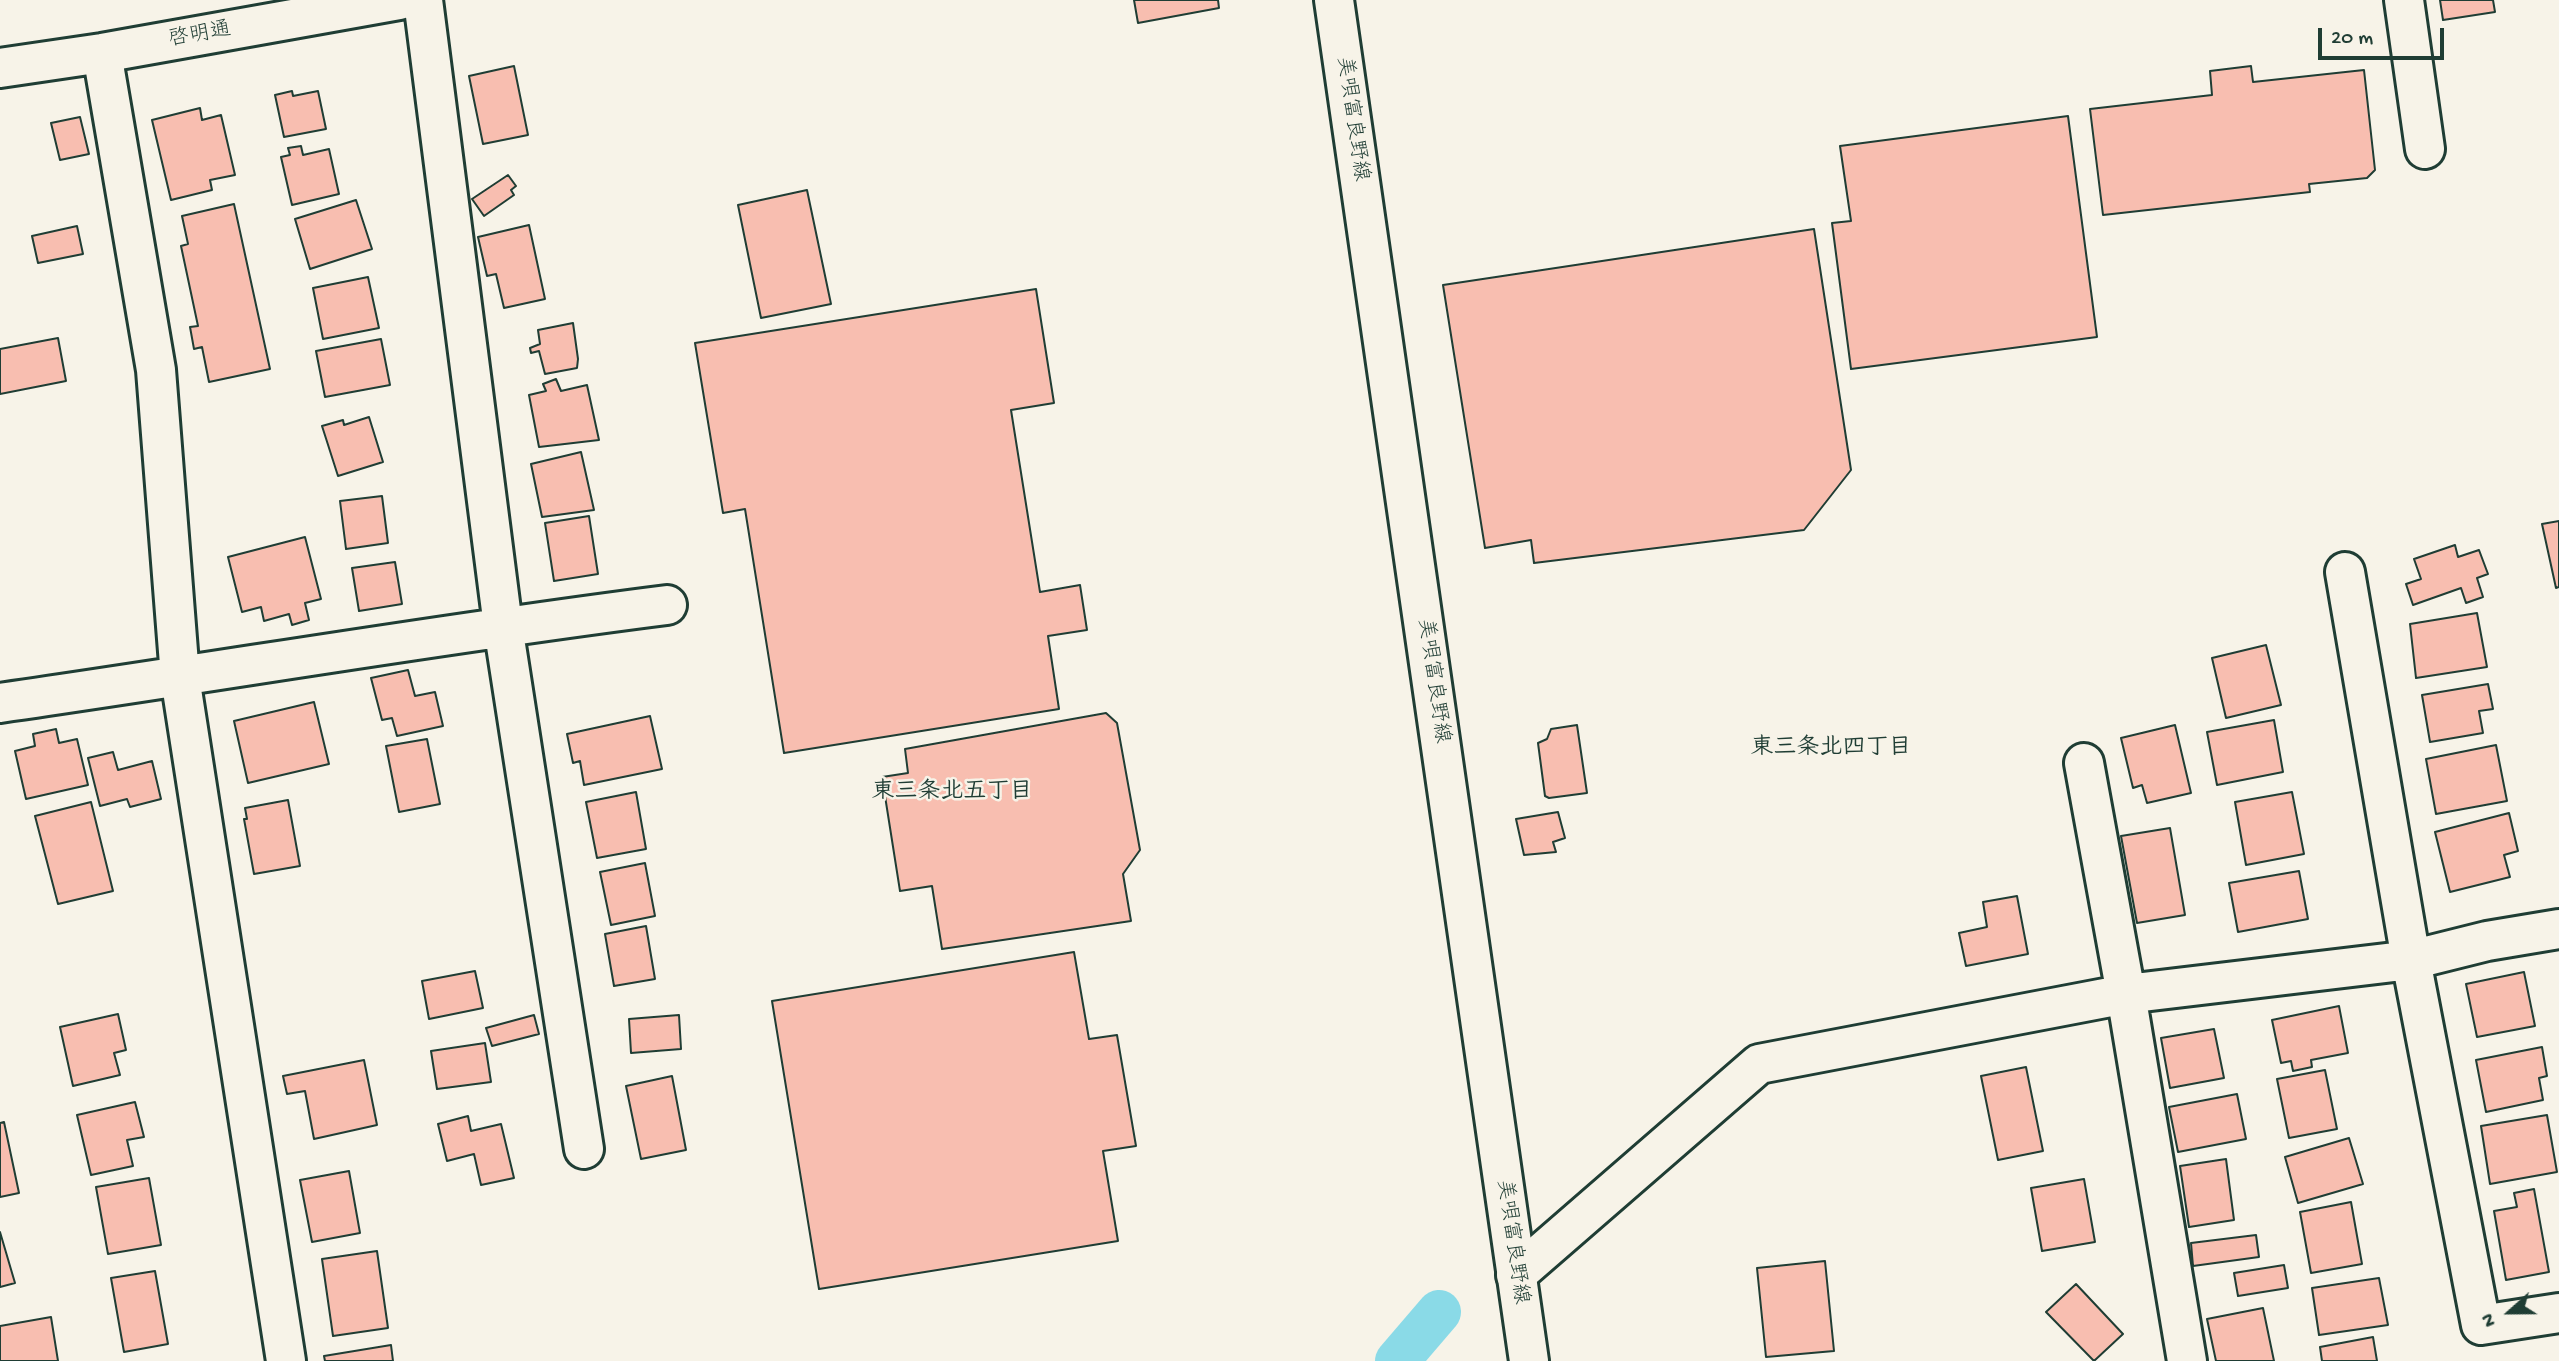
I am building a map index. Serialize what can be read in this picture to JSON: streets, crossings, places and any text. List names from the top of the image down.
{
  "streets": {
    "street": ["啓明通", "美唄富良野線"]
  },
  "districts": ["東三条北四丁目", "東三条北五丁目"],
  "scale_bar": "20 m",
  "north": "left"
}
